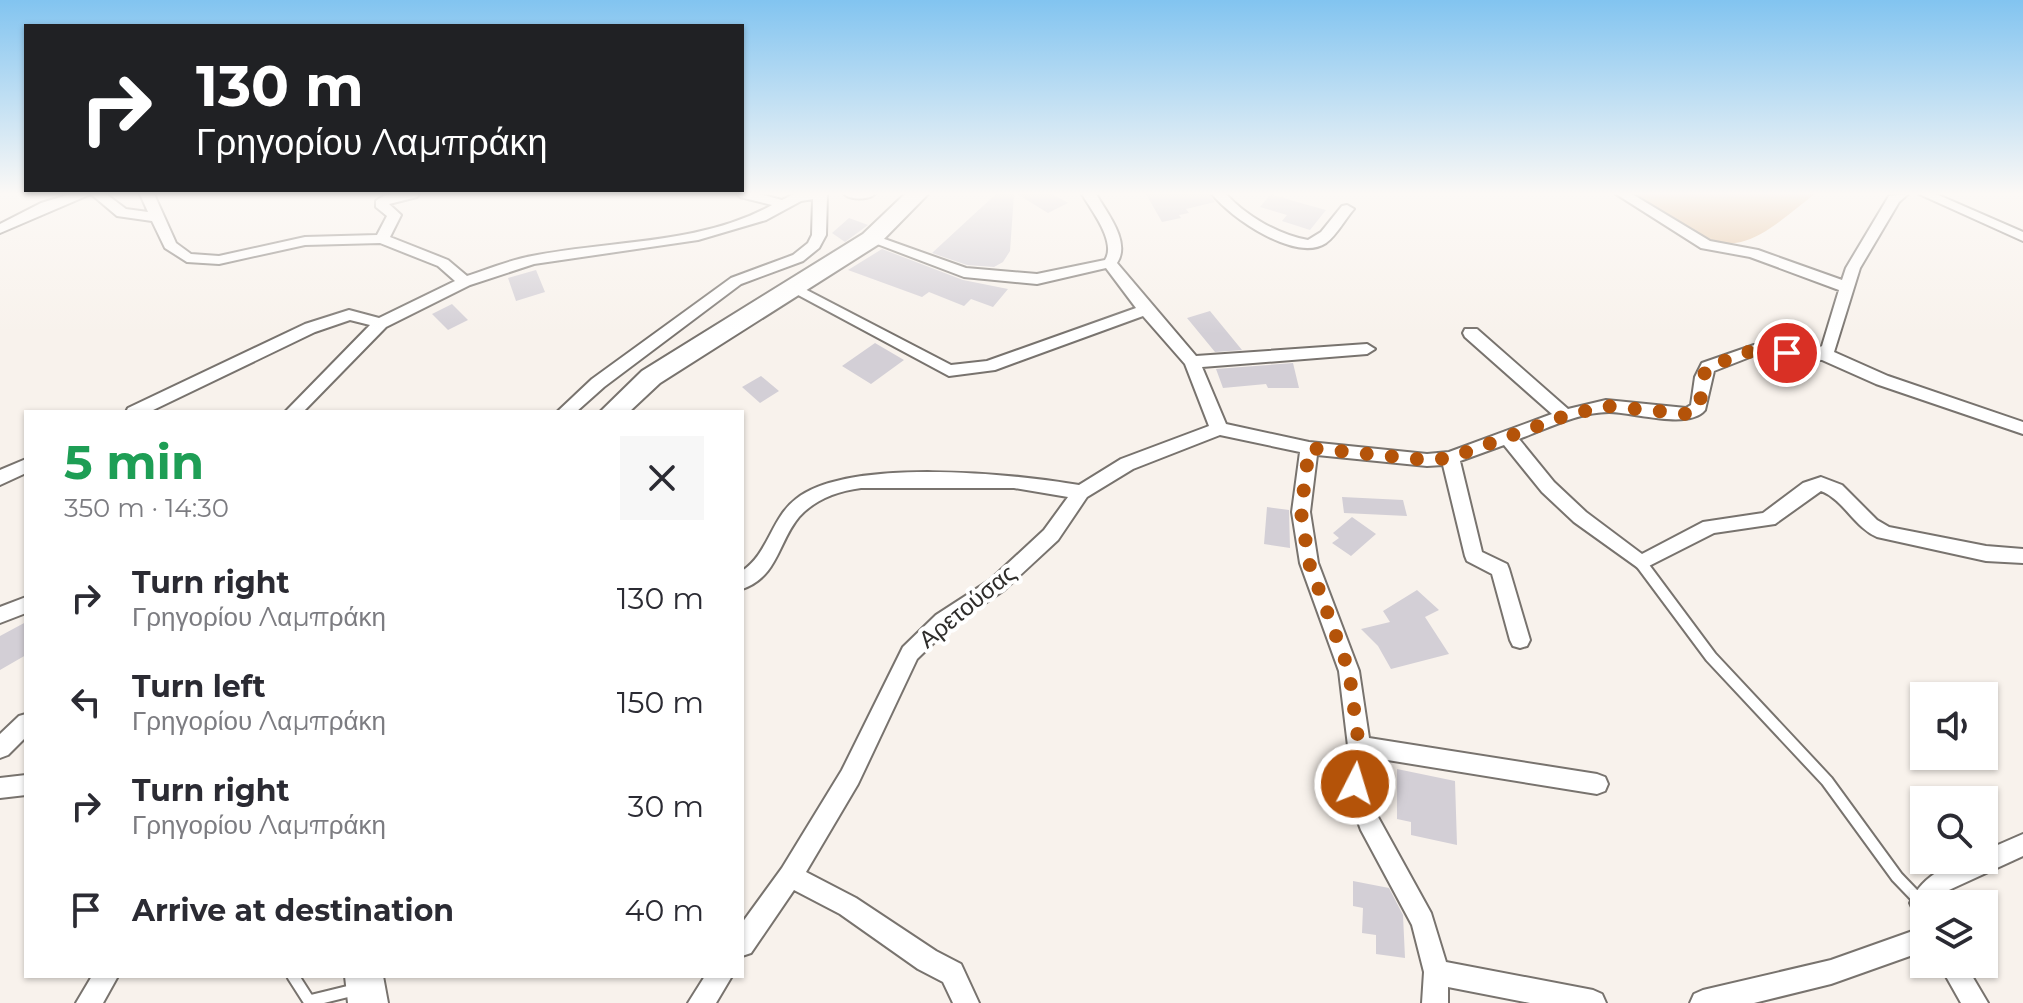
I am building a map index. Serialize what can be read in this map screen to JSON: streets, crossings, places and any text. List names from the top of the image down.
{
  "streets": {
    "street": ["Αρετούσας"]
  },
  "page": {
    "turn": ["130 m", "Γρηγορίου Λαμπράκη"],
    "heading": ["5 min", "350 m · 14:30"],
    "list": [
      {
        "name": "Turn right",
        "note": "Γρηγορίου Λαμπράκη",
        "value": "130 m"
      },
      {
        "name": "Turn left",
        "note": "Γρηγορίου Λαμπράκη",
        "value": "150 m"
      },
      {
        "name": "Turn right",
        "note": "Γρηγορίου Λαμπράκη",
        "value": "30 m"
      },
      {
        "name": "Arrive at destination",
        "value": "40 m"
      }
    ]
  }
}
